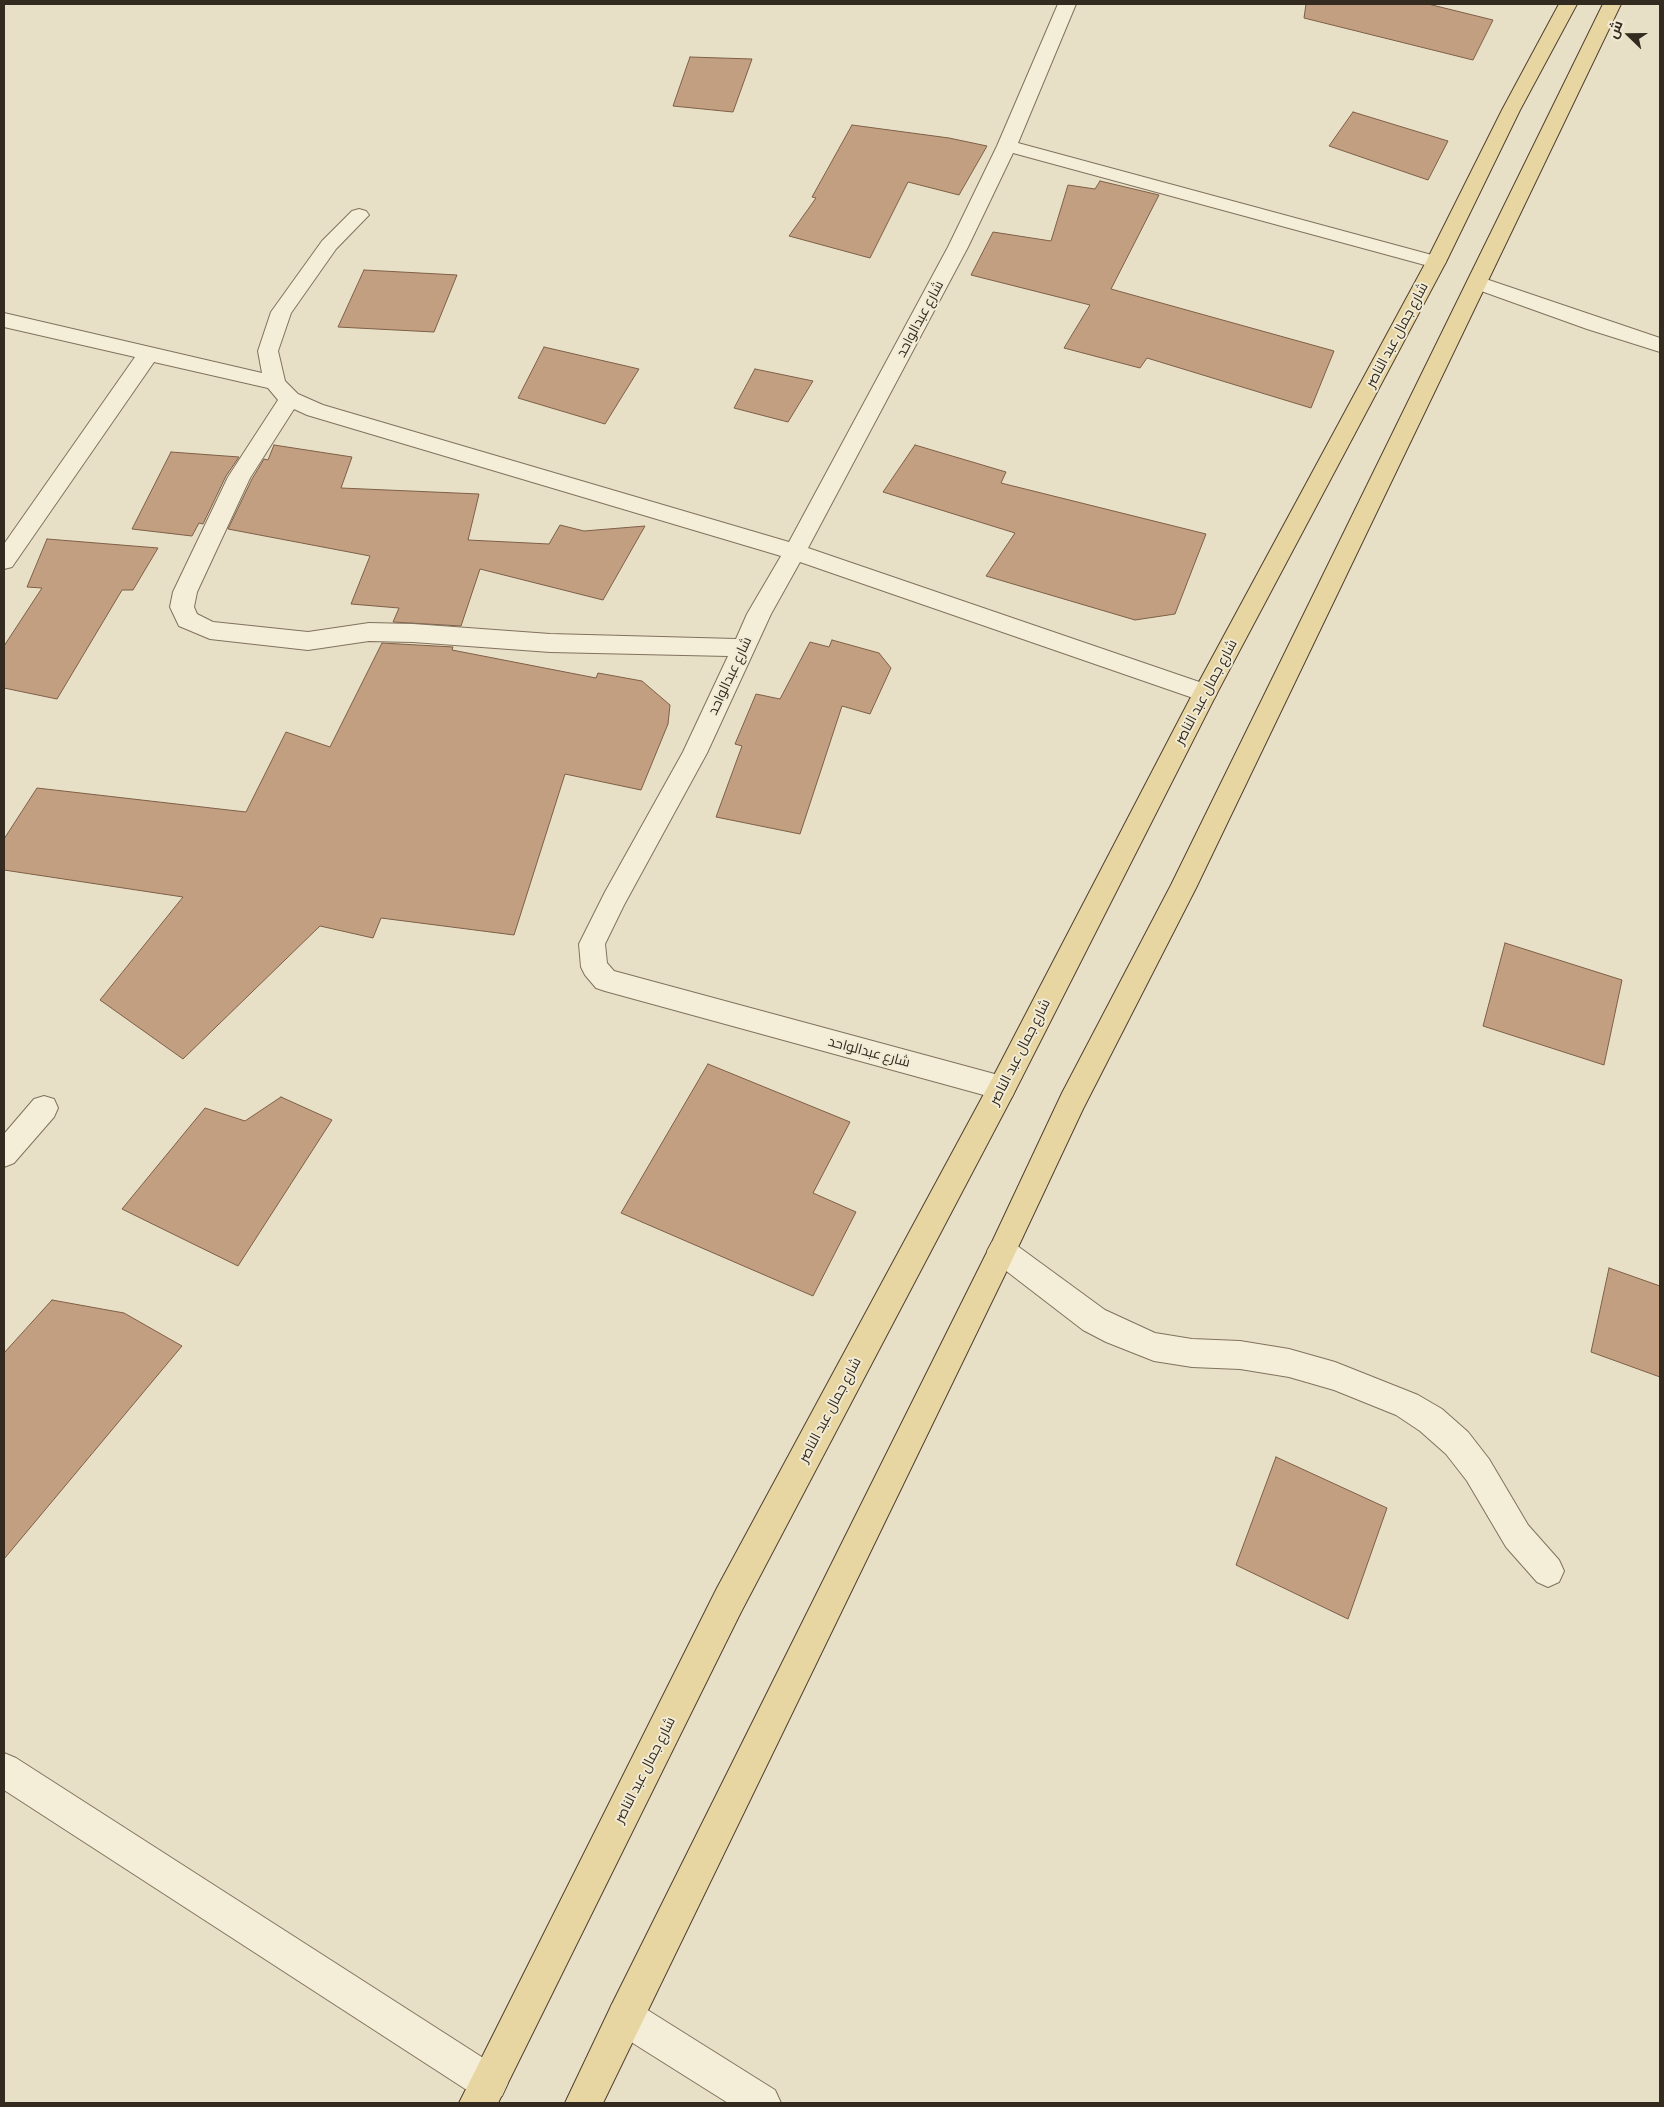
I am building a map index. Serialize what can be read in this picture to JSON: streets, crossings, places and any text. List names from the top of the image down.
{
  "streets": {
    "main road": ["شارع جمال عبد الناصر"],
    "street": ["شارع عبدالواحد"]
  },
  "crossings": [
    ["شارع عبدالواحد", "شارع جمال عبد الناصر"]
  ],
  "north": "left"
}
